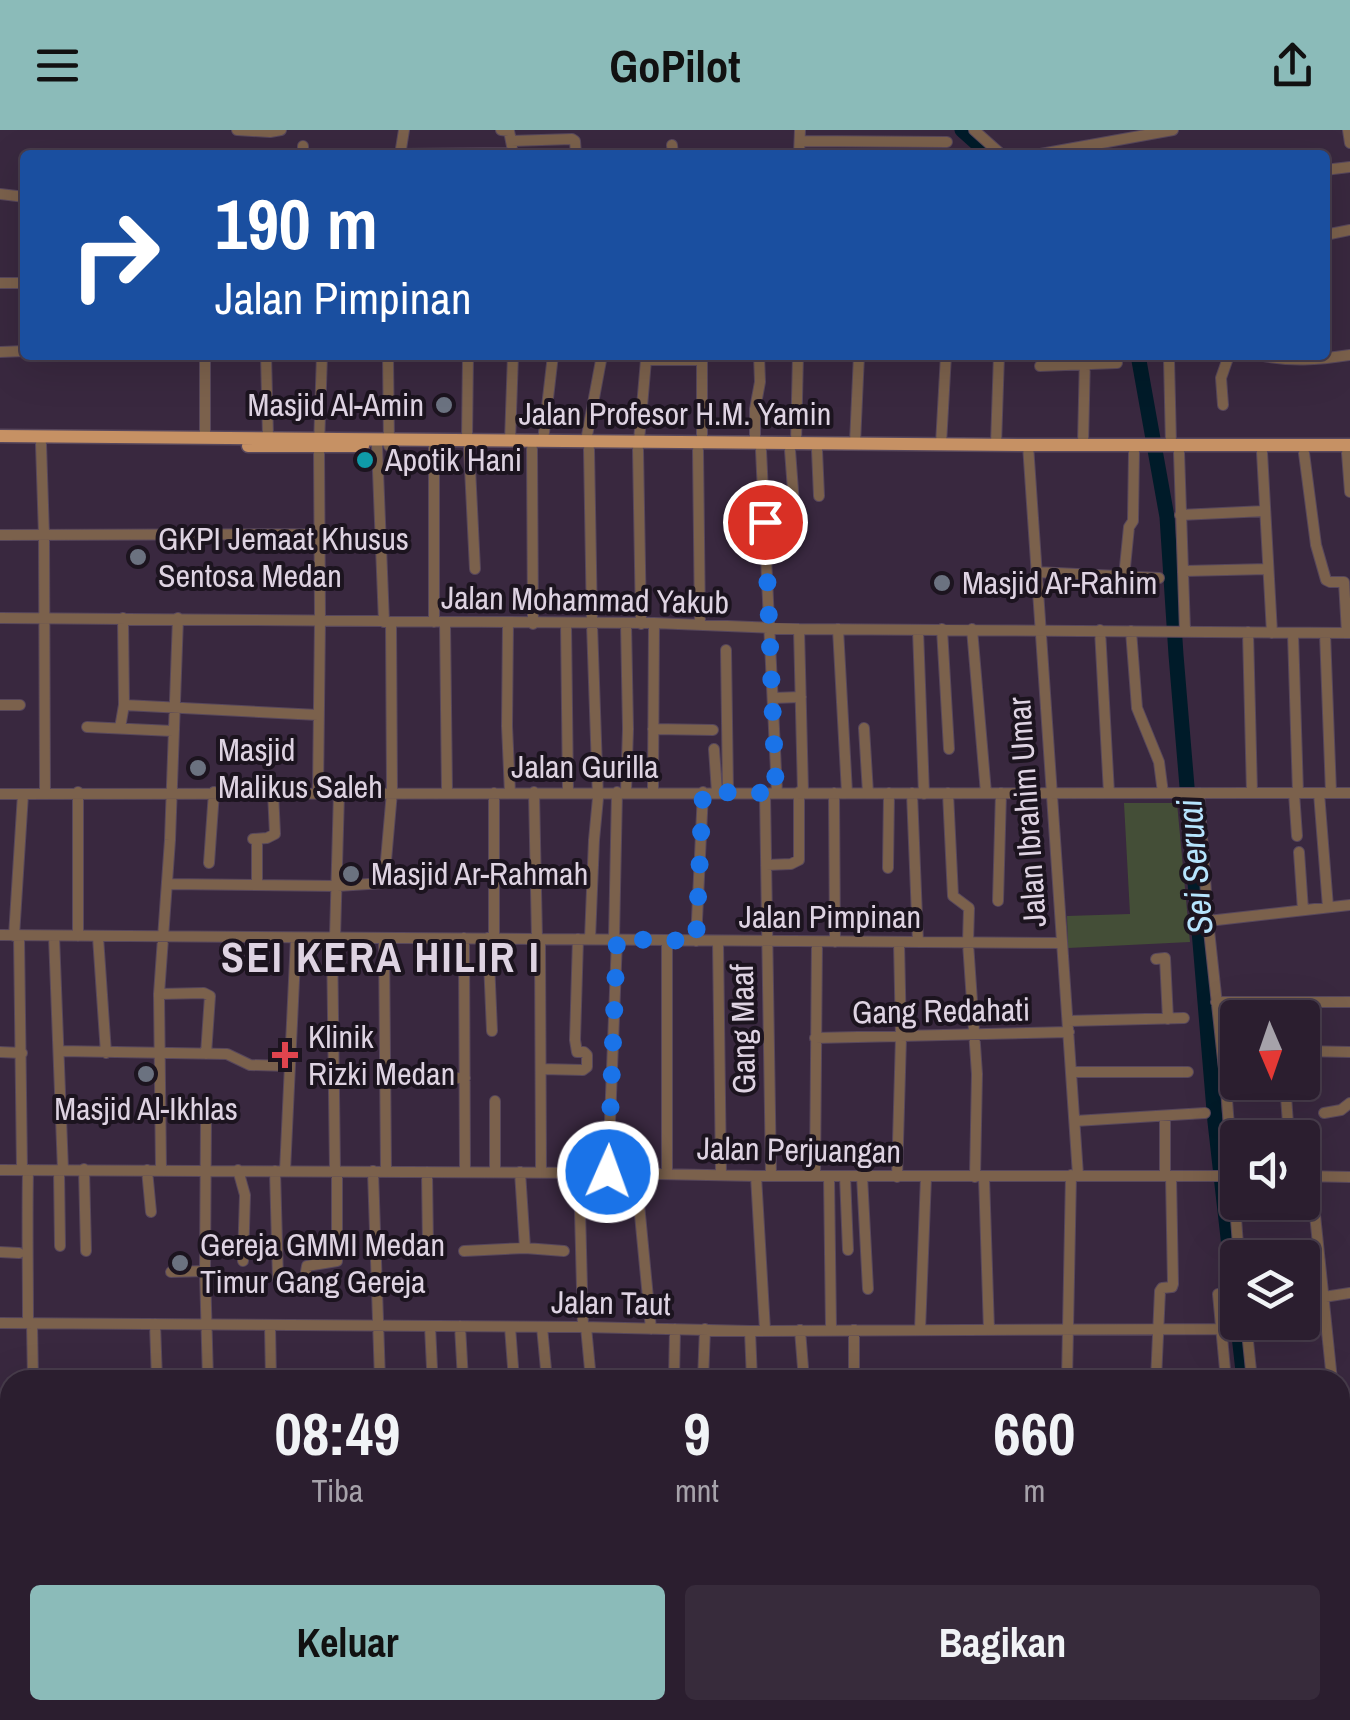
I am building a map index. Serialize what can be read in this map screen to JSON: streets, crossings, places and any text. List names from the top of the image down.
{
  "streets": {
    "main road": ["Jalan Profesor H.M. Yamin"],
    "street": [
      "Jalan Mohammad Yakub",
      "Jalan Gurilla",
      "Jalan Ibrahim Umar",
      "Jalan Pimpinan",
      "Gang Redahati",
      "Gang Maaf",
      "Jalan Perjuangan",
      "Jalan Taut"
    ]
  },
  "crossings": [
    ["Jalan Profesor H.M. Yamin", "Jalan Ibrahim Umar"],
    ["Jalan Profesor H.M. Yamin", "Gang Maaf"],
    ["Jalan Mohammad Yakub", "Jalan Ibrahim Umar"],
    ["Jalan Mohammad Yakub", "Gang Maaf"],
    ["Jalan Gurilla", "Jalan Ibrahim Umar"],
    ["Jalan Gurilla", "Gang Maaf"],
    ["Jalan Ibrahim Umar", "Jalan Pimpinan"],
    ["Jalan Ibrahim Umar", "Gang Redahati"],
    ["Jalan Ibrahim Umar", "Jalan Perjuangan"],
    ["Jalan Ibrahim Umar", "Jalan Taut"],
    ["Jalan Pimpinan", "Gang Maaf"],
    ["Gang Maaf", "Jalan Perjuangan"]
  ],
  "districts": ["SEI KERA HILIR I"],
  "water": ["Sei Seruai"],
  "places": {
    "other": [
      "Masjid Al-Amin",
      "Apotik Hani",
      "GKPI Jemaat Khusus Sentosa Medan",
      "Masjid Ar-Rahim",
      "Masjid Malikus Saleh",
      "Masjid Ar-Rahmah",
      "Masjid Al-Ikhlas",
      "Gereja GMMI Medan Timur Gang Gereja"
    ],
    "health": ["Klinik Rizki Medan"]
  },
  "north": "bottom",
  "page": {
    "header": "GoPilot",
    "turn": ["190 m", "Jalan Pimpinan"],
    "eta": [
      "08:49",
      "Tiba",
      "9",
      "mnt",
      "660",
      "m"
    ],
    "buttons": ["Keluar", "Bagikan"]
  }
}
